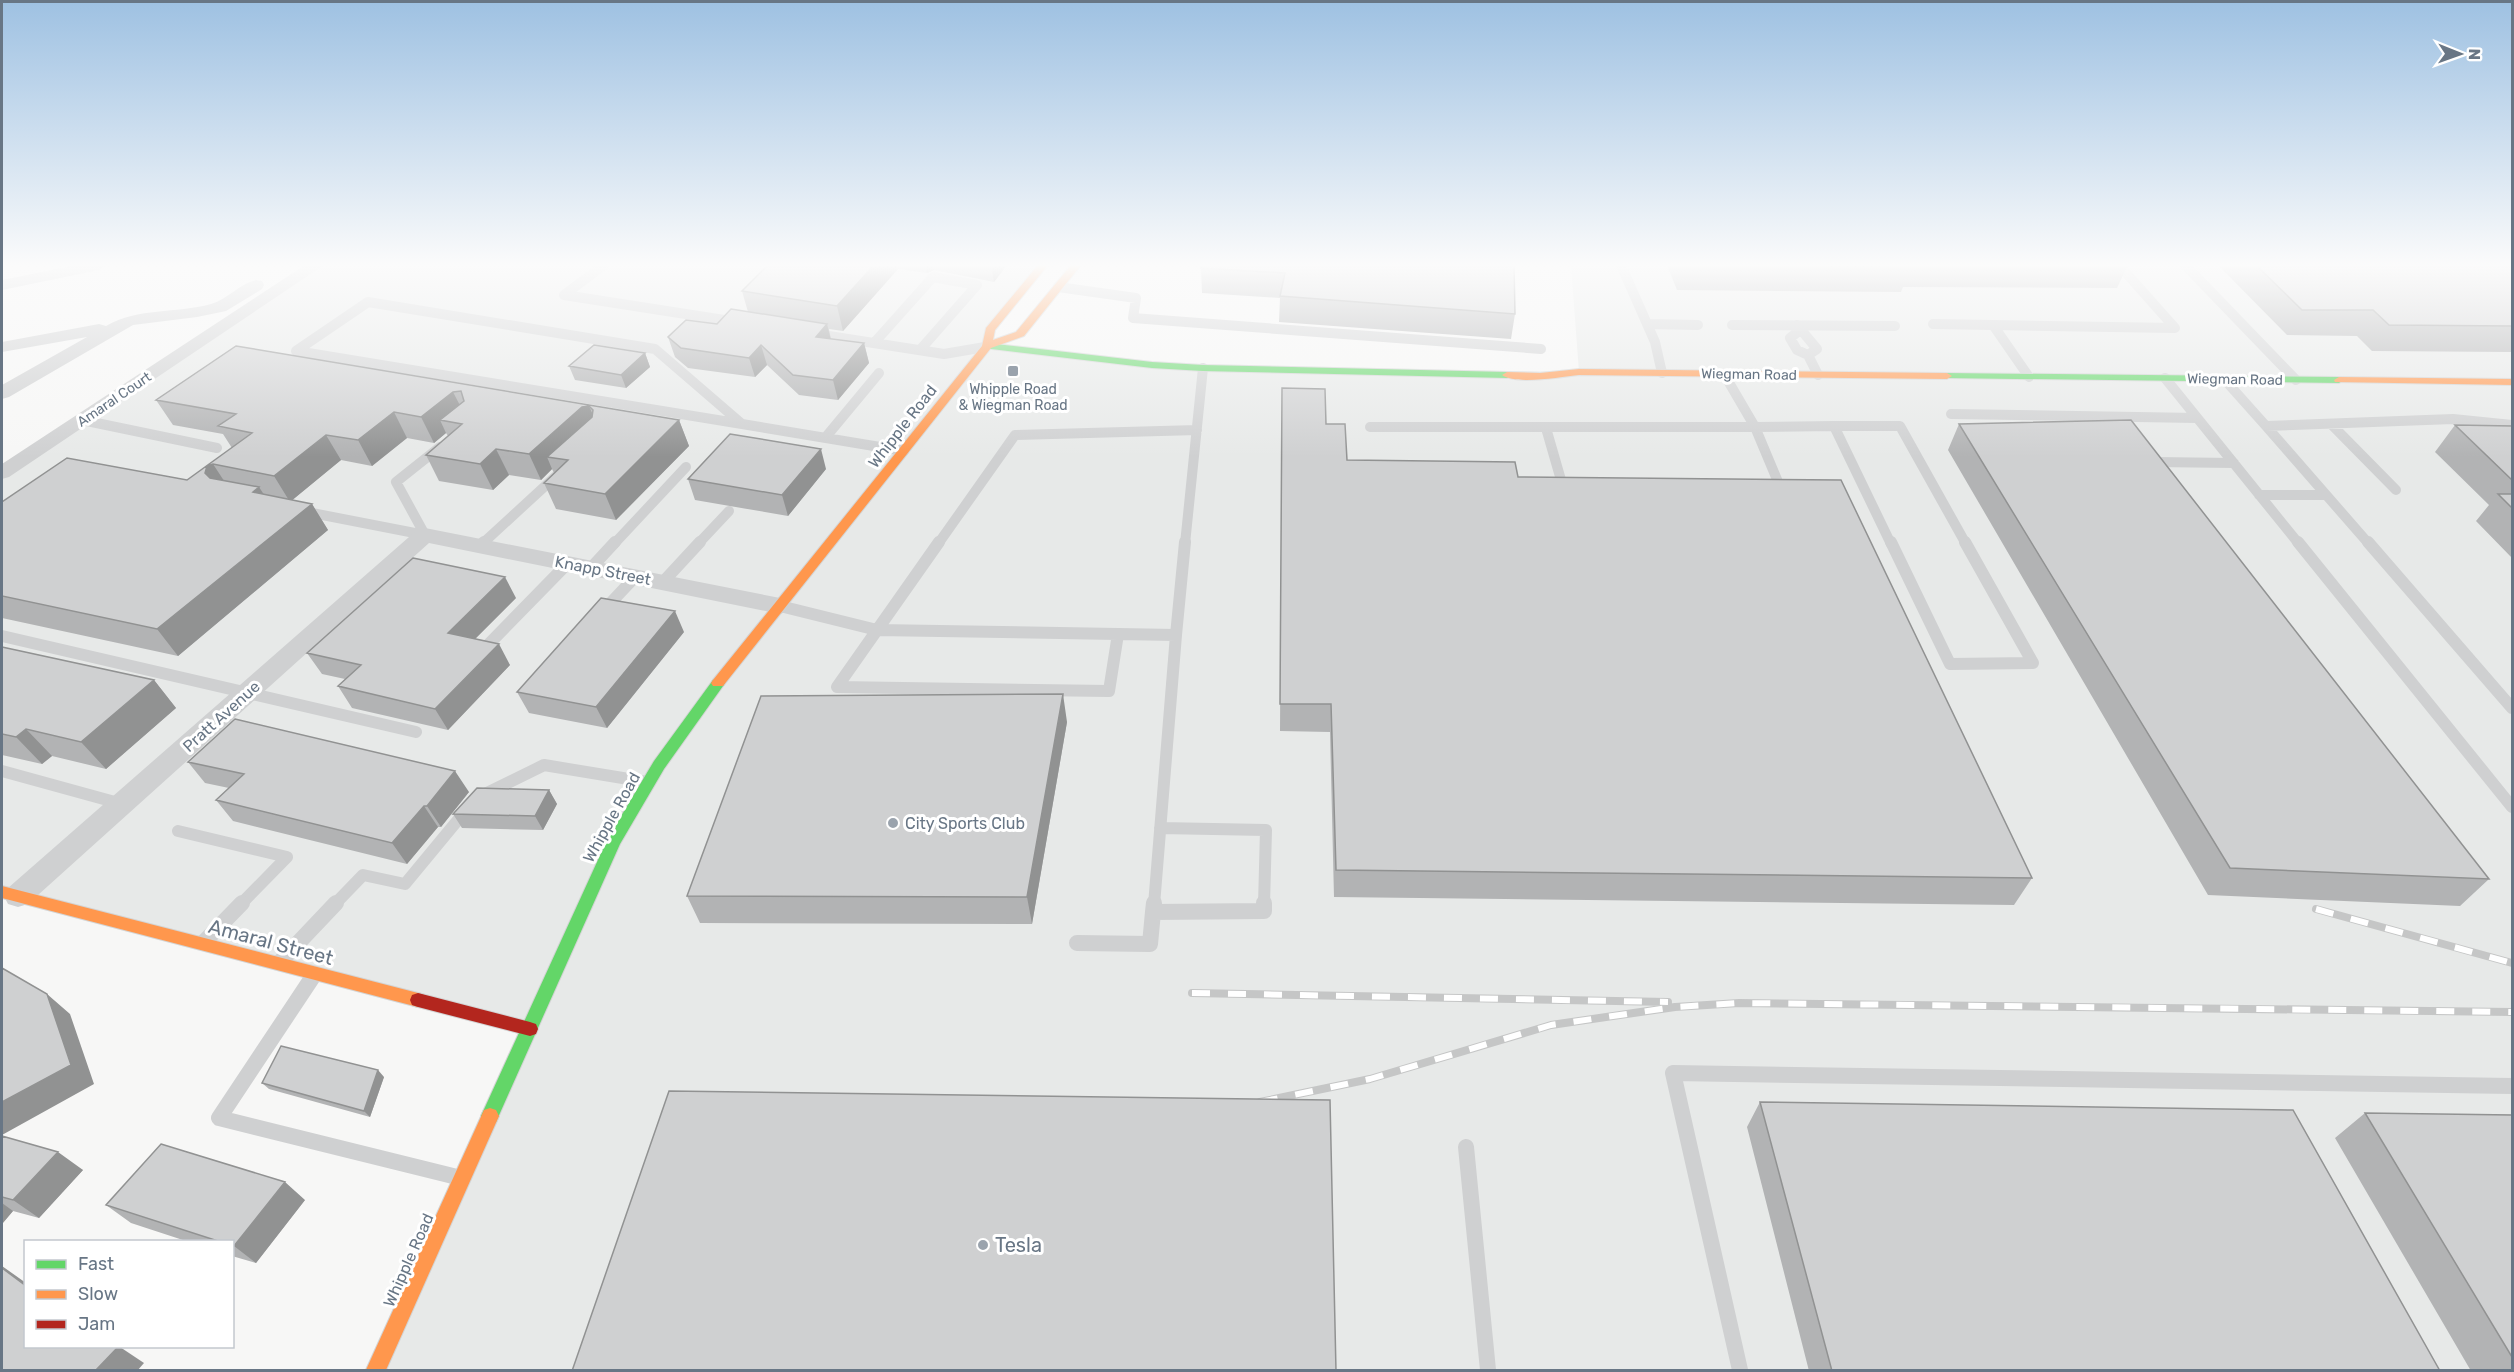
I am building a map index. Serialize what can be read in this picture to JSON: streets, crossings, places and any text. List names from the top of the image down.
{
  "streets": {
    "street": [
      "Wiegman Road",
      "Amaral Court",
      "Whipple Road",
      "Knapp Street",
      "Pratt Avenue",
      "Amaral Street"
    ]
  },
  "crossings": [
    ["Wiegman Road", "Whipple Road"],
    ["Whipple Road", "Knapp Street"],
    ["Whipple Road", "Amaral Street"],
    ["Knapp Street", "Pratt Avenue"],
    ["Pratt Avenue", "Amaral Street"]
  ],
  "places": {
    "transit": ["Whipple Road & Wiegman Road"],
    "other": ["City Sports Club", "Tesla"]
  },
  "legend": ["Fast", "Slow", "Jam"],
  "north": "right"
}
